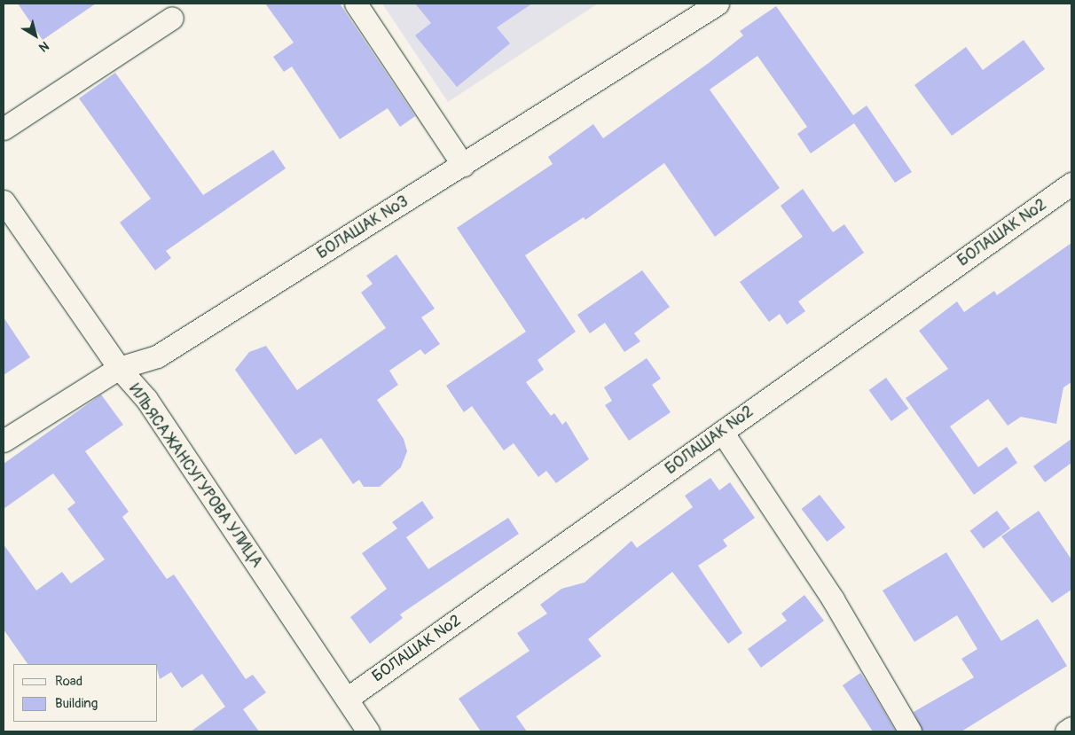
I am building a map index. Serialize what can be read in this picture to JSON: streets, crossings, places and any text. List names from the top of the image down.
{
  "streets": {
    "street": ["БОЛАШАК №3", "БОЛАШАК №2", "ИЛЬЯСА ЖАНСУГУРОВА УЛИЦА"]
  },
  "crossings": [
    ["БОЛАШАК №3", "ИЛЬЯСА ЖАНСУГУРОВА УЛИЦА"],
    ["БОЛАШАК №2", "ИЛЬЯСА ЖАНСУГУРОВА УЛИЦА"]
  ],
  "legend": ["Road", "Building"],
  "north": "bottom right"
}
